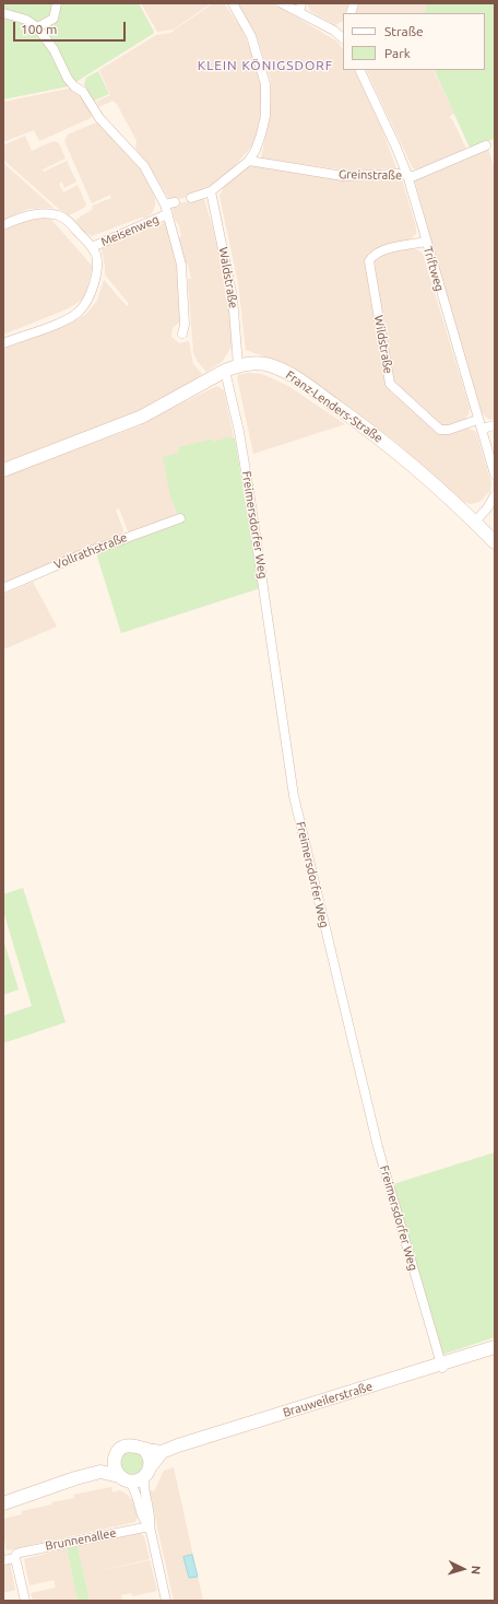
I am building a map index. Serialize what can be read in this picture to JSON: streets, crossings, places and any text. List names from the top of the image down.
{
  "streets": {
    "main road": ["Franz-Lenders-Straße", "Brauweilerstraße"],
    "street": [
      "Greinstraße",
      "Meisenweg",
      "Triftweg",
      "Waldstraße",
      "Wildstraße",
      "Freimersdorfer Weg",
      "Vollrathstraße",
      "Brunnenallee"
    ]
  },
  "crossings": [
    ["Greinstraße", "Triftweg"],
    ["Triftweg", "Wildstraße"],
    ["Waldstraße", "Franz-Lenders-Straße"],
    ["Franz-Lenders-Straße", "Freimersdorfer Weg"],
    ["Freimersdorfer Weg", "Brauweilerstraße"]
  ],
  "districts": ["KLEIN KÖNIGSDORF"],
  "legend": ["Straße", "Park"],
  "scale_bar": "100 m",
  "north": "right"
}
